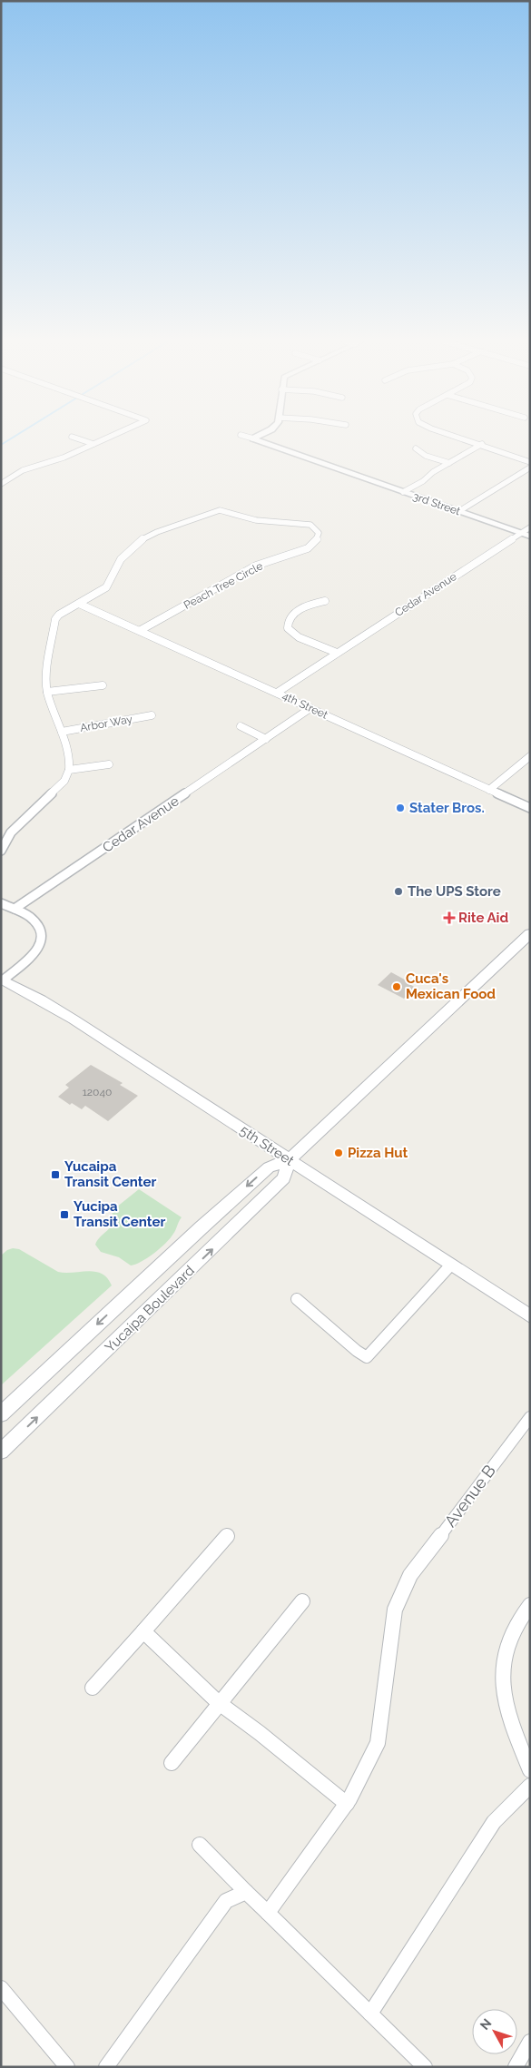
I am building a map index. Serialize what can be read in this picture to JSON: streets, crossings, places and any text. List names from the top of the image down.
{
  "streets": {
    "main road": ["5th Street", "Yucaipa Boulevard"],
    "street": [
      "3rd Street",
      "Peach Tree Circle",
      "Cedar Avenue",
      "4th Street",
      "Arbor Way",
      "Avenue B"
    ]
  },
  "crossings": [
    ["3rd Street", "Cedar Avenue"],
    ["Peach Tree Circle", "4th Street"],
    ["Cedar Avenue", "4th Street"],
    ["5th Street", "Yucaipa Boulevard"]
  ],
  "places": {
    "other": [
      "Stater Bros.",
      "The UPS Store",
      "Cuca's Mexican Food",
      "Pizza Hut"
    ],
    "health": ["Rite Aid"],
    "transit": ["Yucaipa Transit Center", "Yucipa Transit Center"]
  },
  "house_numbers": ["12040"],
  "north": "top left"
}
